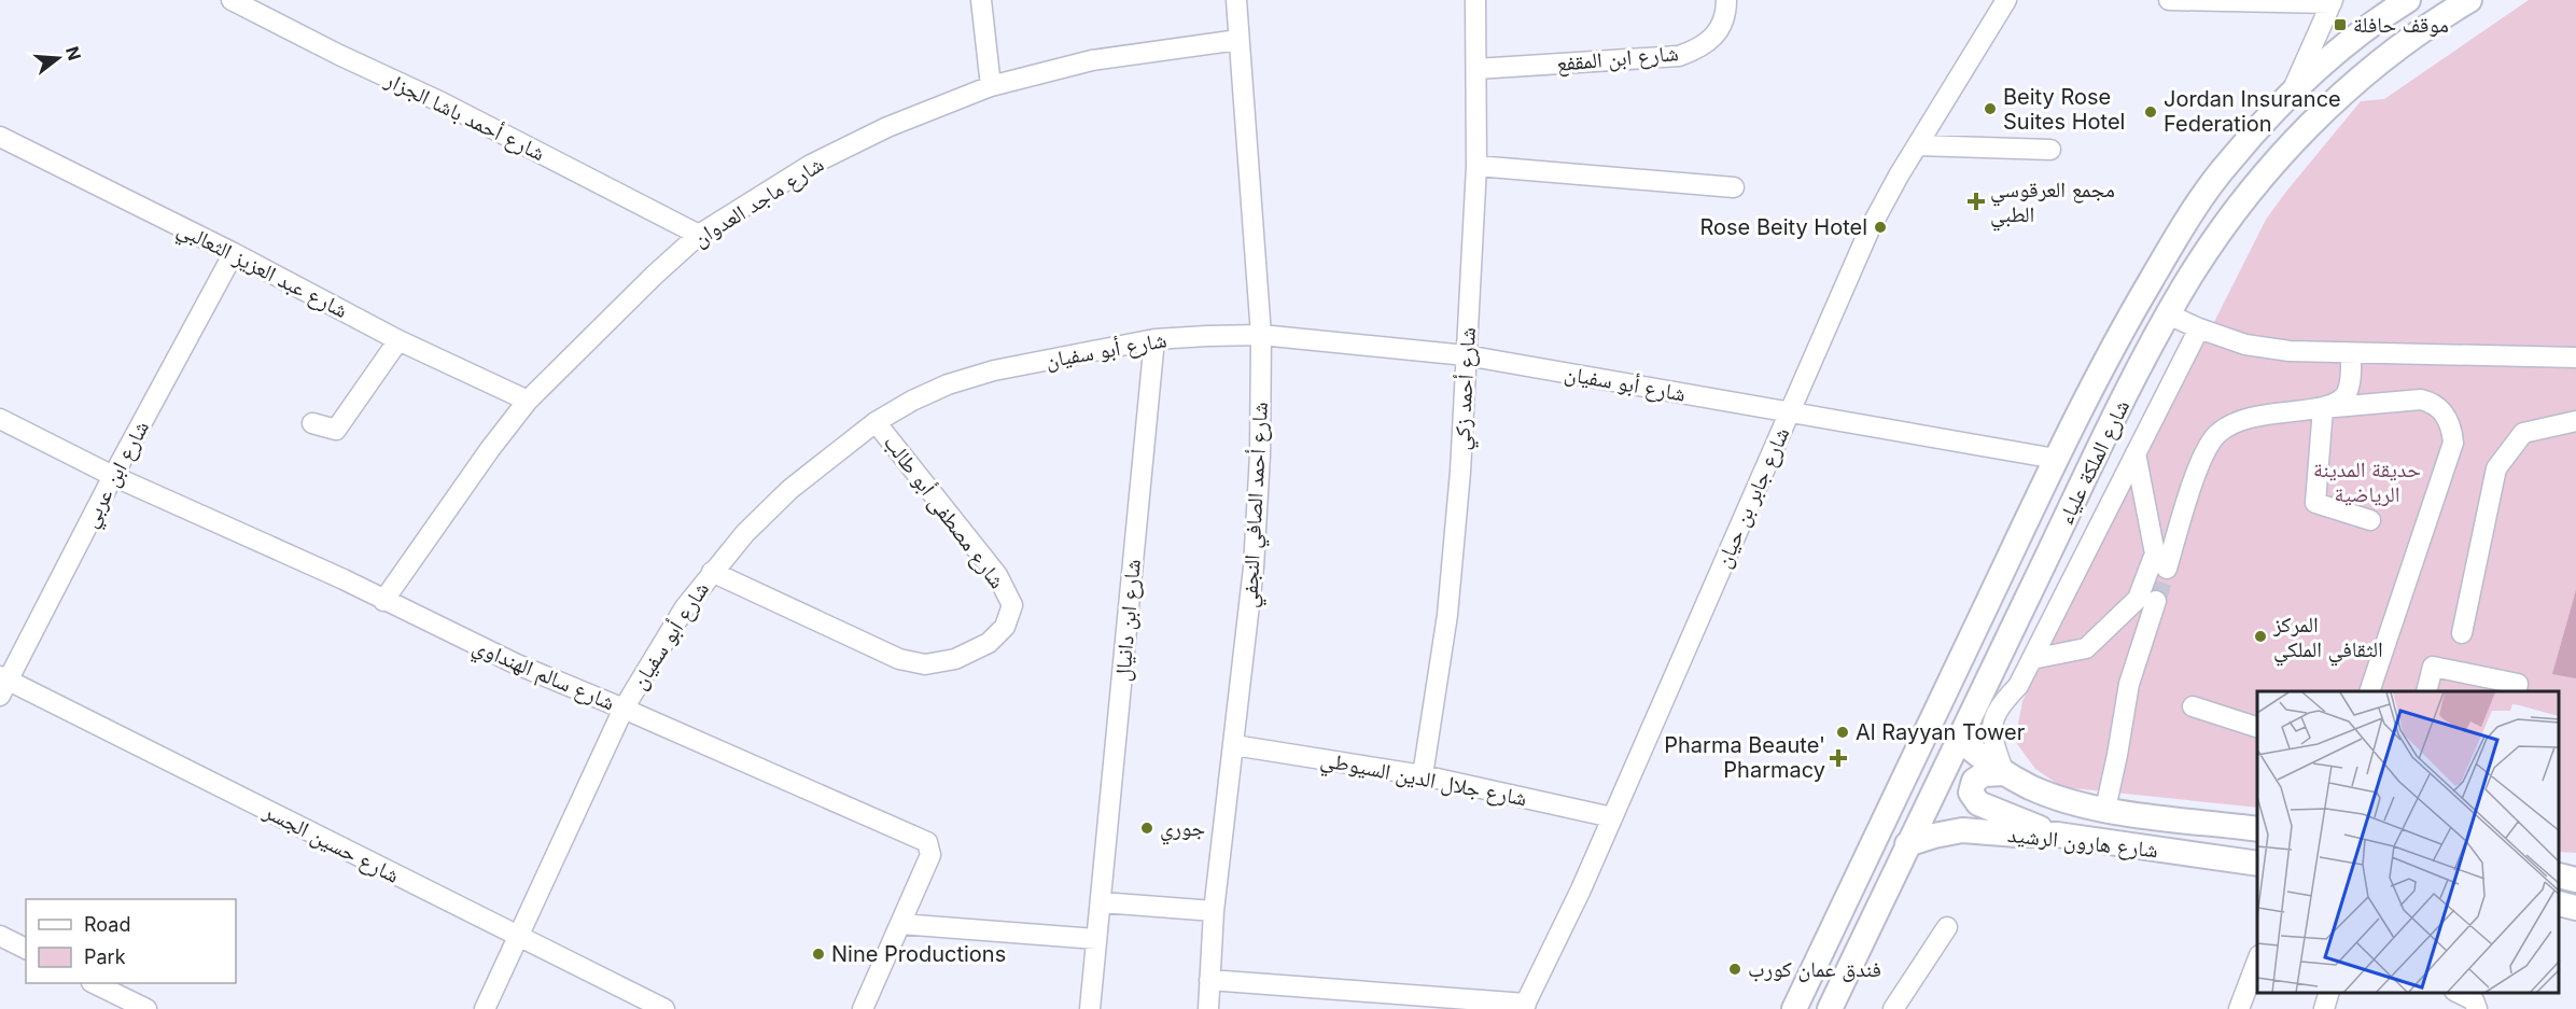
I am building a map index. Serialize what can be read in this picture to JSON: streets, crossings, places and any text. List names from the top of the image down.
{
  "streets": {
    "main road": ["شارع الملكة علياء", "شارع هارون الرشيد"],
    "street": [
      "شارع ابن المقفع",
      "شارع أحمد باشا الجزار",
      "شارع ماجد العدوان",
      "شارع عبد العزيز الثعالبي",
      "شارع أبو سفيان",
      "شارع أحمد زكي",
      "شارع ابن عربي",
      "شارع جابر بن حيان",
      "شارع أحمد الصافي النجفي",
      "شارع مصطفى أبو طالب",
      "شارع ابن دانيال",
      "شارع سالم الهنداوي",
      "شارع جلال الدين السيوطي",
      "شارع حسين الجسر"
    ]
  },
  "crossings": [
    ["شارع ابن المقفع", "شارع أحمد زكي"],
    ["شارع أحمد باشا الجزار", "شارع ماجد العدوان"],
    ["شارع ماجد العدوان", "شارع عبد العزيز الثعالبي"],
    ["شارع ماجد العدوان", "شارع أحمد الصافي النجفي"],
    ["شارع ماجد العدوان", "شارع سالم الهنداوي"],
    ["شارع عبد العزيز الثعالبي", "شارع ابن عربي"],
    ["شارع أبو سفيان", "شارع أحمد زكي"],
    ["شارع أبو سفيان", "شارع الملكة علياء"],
    ["شارع أبو سفيان", "شارع جابر بن حيان"],
    ["شارع أبو سفيان", "شارع أحمد الصافي النجفي"],
    ["شارع أبو سفيان", "شارع مصطفى أبو طالب"],
    ["شارع أبو سفيان", "شارع ابن دانيال"],
    ["شارع أبو سفيان", "شارع سالم الهنداوي"],
    ["شارع أبو سفيان", "شارع حسين الجسر"],
    ["شارع أحمد زكي", "شارع جلال الدين السيوطي"],
    ["شارع الملكة علياء", "شارع هارون الرشيد"],
    ["شارع ابن عربي", "شارع سالم الهنداوي"],
    ["شارع ابن عربي", "شارع حسين الجسر"],
    ["شارع جابر بن حيان", "شارع جلال الدين السيوطي"],
    ["شارع أحمد الصافي النجفي", "شارع جلال الدين السيوطي"]
  ],
  "parks": ["حديقة المدينة الرياضية"],
  "places": {
    "transit": ["موقف حافلة"],
    "other": [
      "Beity Rose Suites Hotel",
      "Jordan Insurance Federation",
      "Rose Beity Hotel",
      "المركز الثقافي الملكي",
      "Al Rayyan Tower",
      "جوري",
      "Nine Productions",
      "فندق عمان كورب"
    ],
    "health": ["مجمع العرقوسي الطبي", "Pharma Beaute' Pharmacy"]
  },
  "legend": ["Road", "Park"],
  "north": "right"
}
